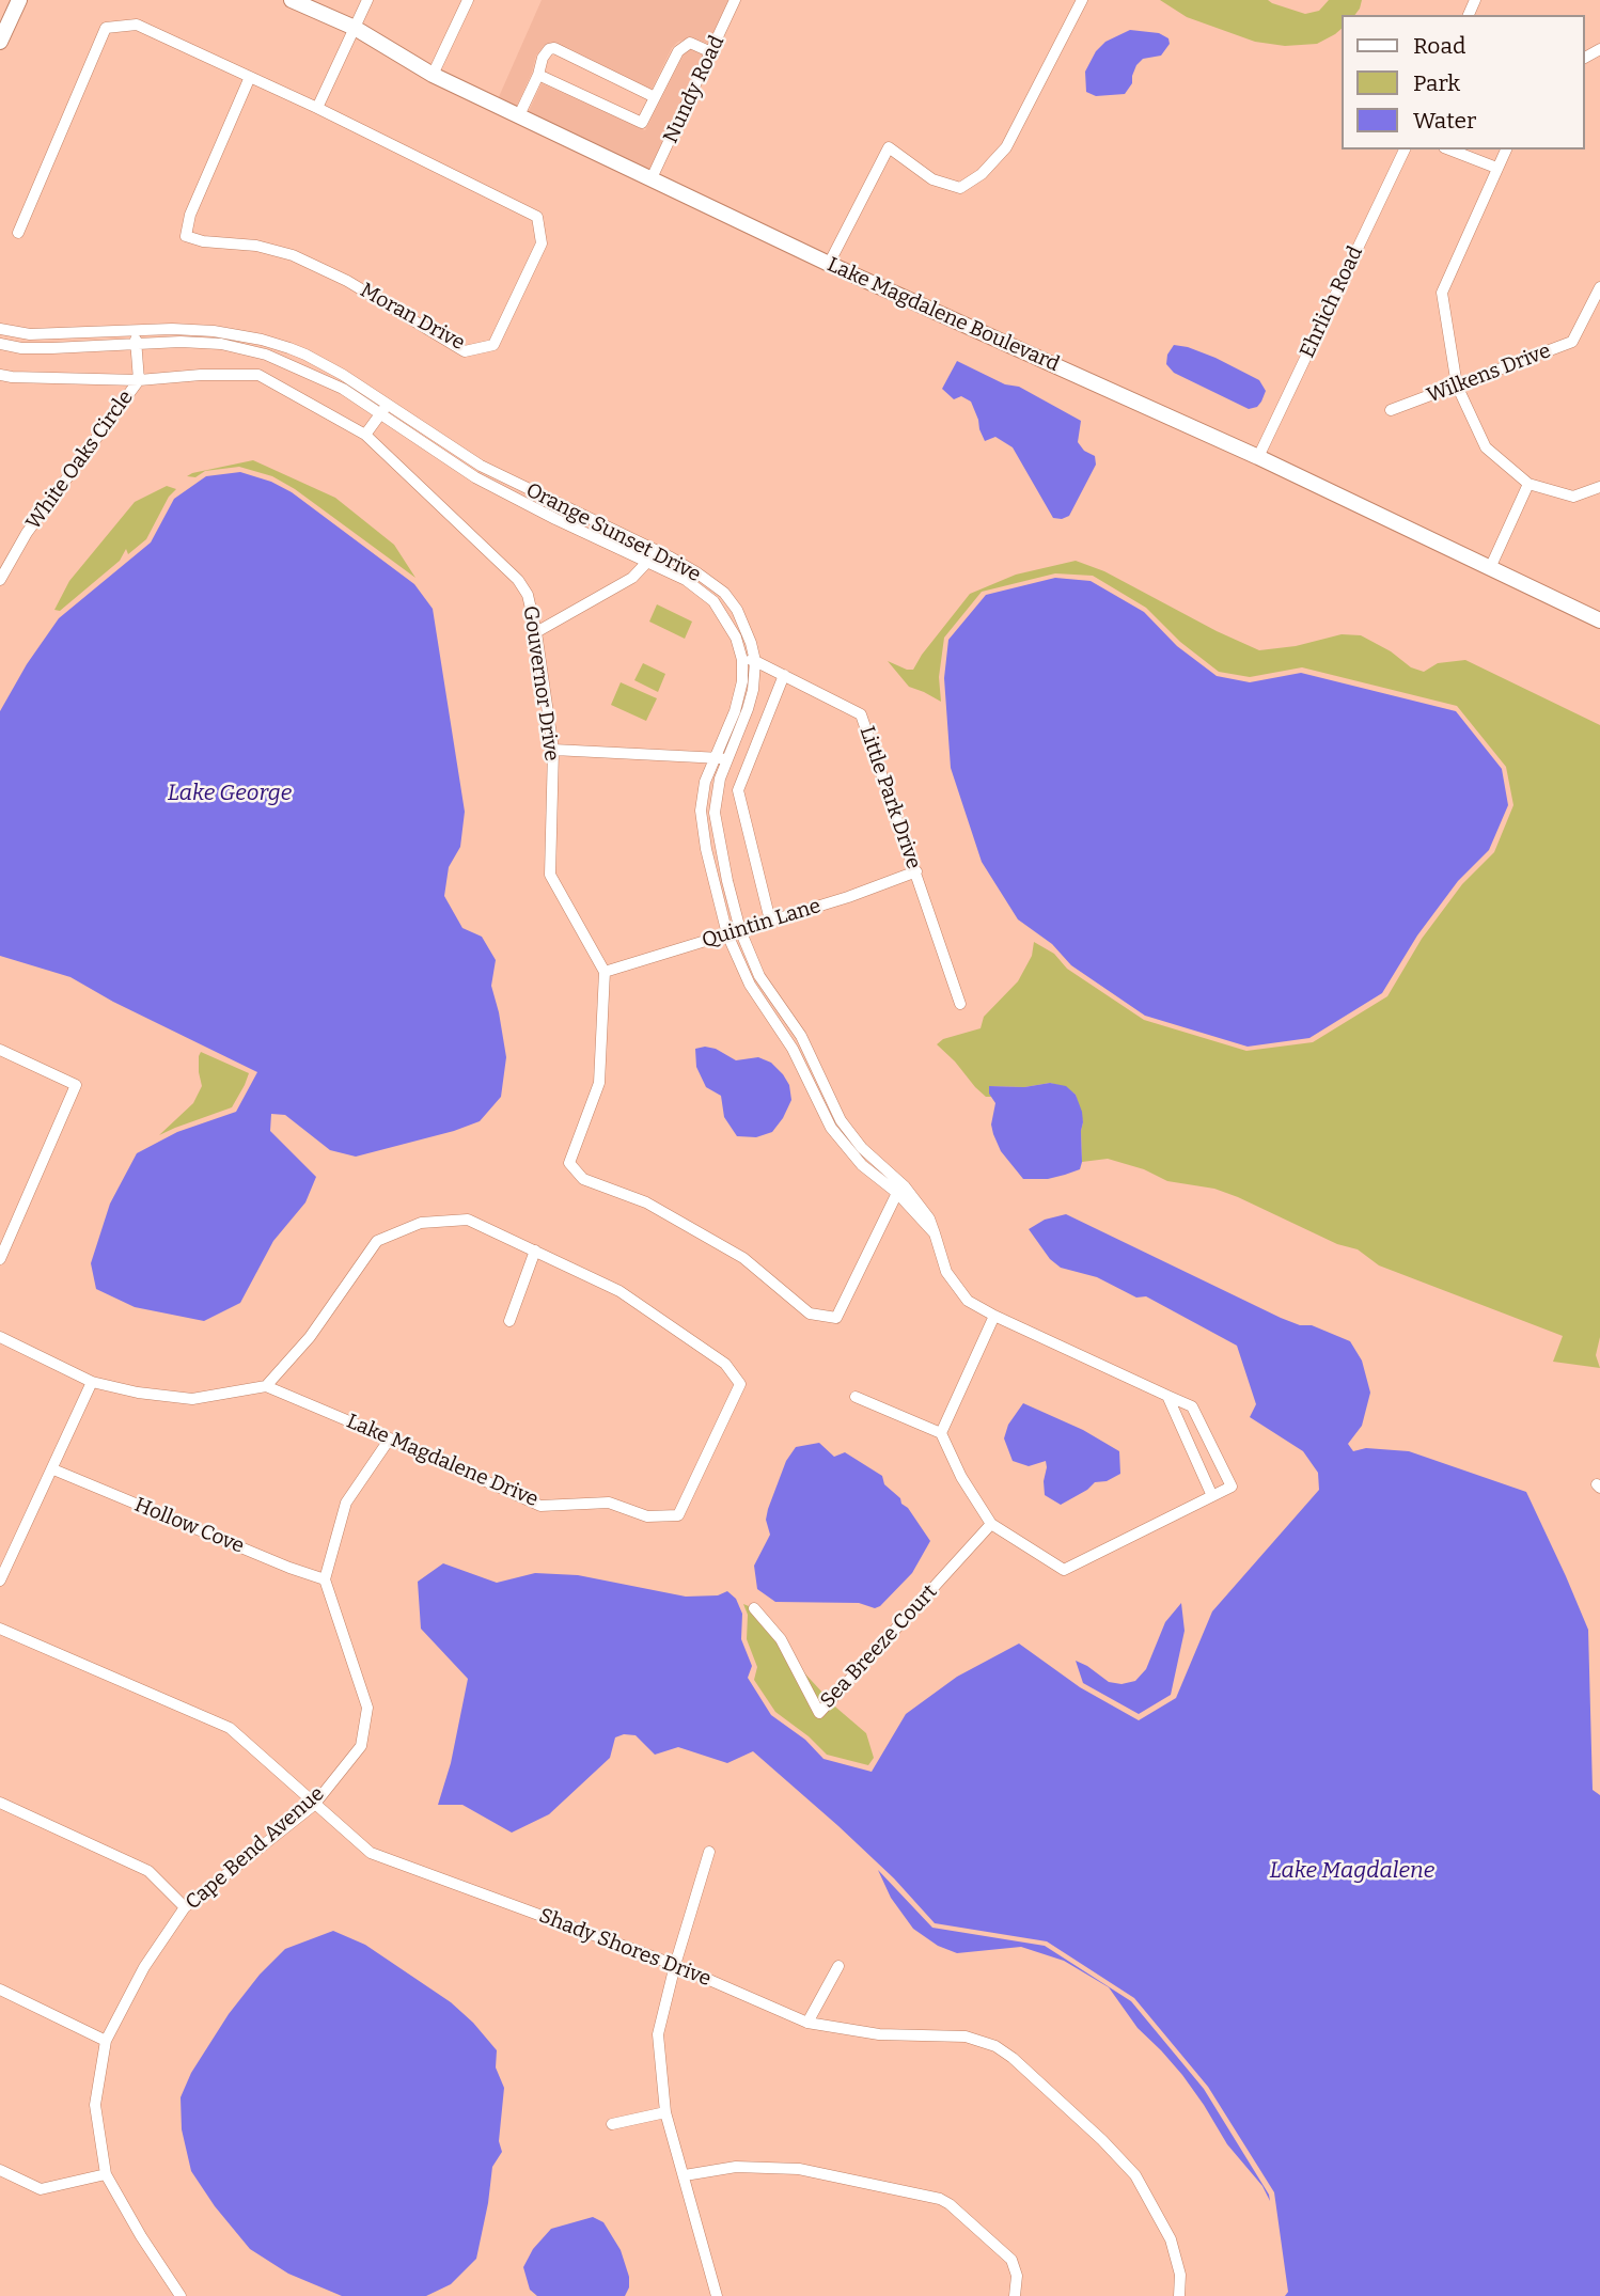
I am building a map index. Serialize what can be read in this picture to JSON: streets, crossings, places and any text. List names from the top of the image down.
{
  "streets": {
    "street": [
      "Nundy Road",
      "Ehrlich Road",
      "Lake Magdalene Boulevard",
      "Moran Drive",
      "Wilkens Drive",
      "White Oaks Circle",
      "Orange Sunset Drive",
      "Gouvernor Drive",
      "Little Park Drive",
      "Quintin Lane",
      "Lake Magdalene Drive",
      "Hollow Cove",
      "Sea Breeze Court",
      "Cape Bend Avenue",
      "Shady Shores Drive"
    ]
  },
  "crossings": [
    ["Nundy Road", "Lake Magdalene Boulevard"],
    ["Ehrlich Road", "Lake Magdalene Boulevard"],
    ["White Oaks Circle", "Gouvernor Drive"],
    ["Orange Sunset Drive", "Gouvernor Drive"],
    ["Orange Sunset Drive", "Little Park Drive"],
    ["Orange Sunset Drive", "Quintin Lane"],
    ["Gouvernor Drive", "Little Park Drive"],
    ["Gouvernor Drive", "Quintin Lane"],
    ["Little Park Drive", "Quintin Lane"],
    ["Hollow Cove", "Cape Bend Avenue"],
    ["Cape Bend Avenue", "Shady Shores Drive"]
  ],
  "water": ["Lake George", "Lake Magdalene"],
  "legend": ["Road", "Park", "Water"]
}
